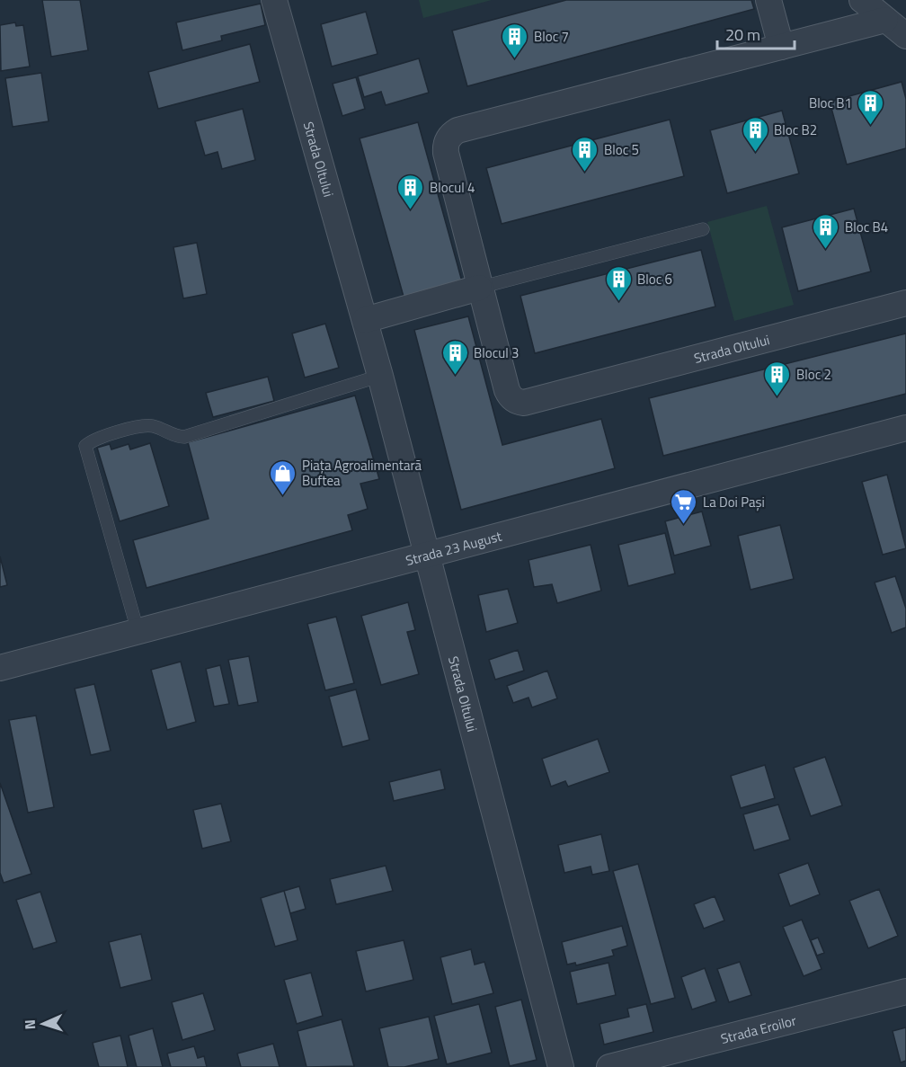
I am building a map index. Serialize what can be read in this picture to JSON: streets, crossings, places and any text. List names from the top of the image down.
{
  "streets": {
    "street": ["Strada Oltului", "Strada 23 August", "Strada Eroilor"]
  },
  "crossings": [
    ["Strada Oltului", "Strada 23 August"]
  ],
  "places": {
    "building": [
      "Bloc 7",
      "Bloc B1",
      "Bloc B2",
      "Bloc 5",
      "Blocul 4",
      "Bloc B4",
      "Bloc 6",
      "Blocul 3",
      "Bloc 2"
    ],
    "shop": ["Piața Agroalimentară Buftea"],
    "supermarket": ["La Doi Pași"]
  },
  "scale_bar": "20 m",
  "north": "left"
}
